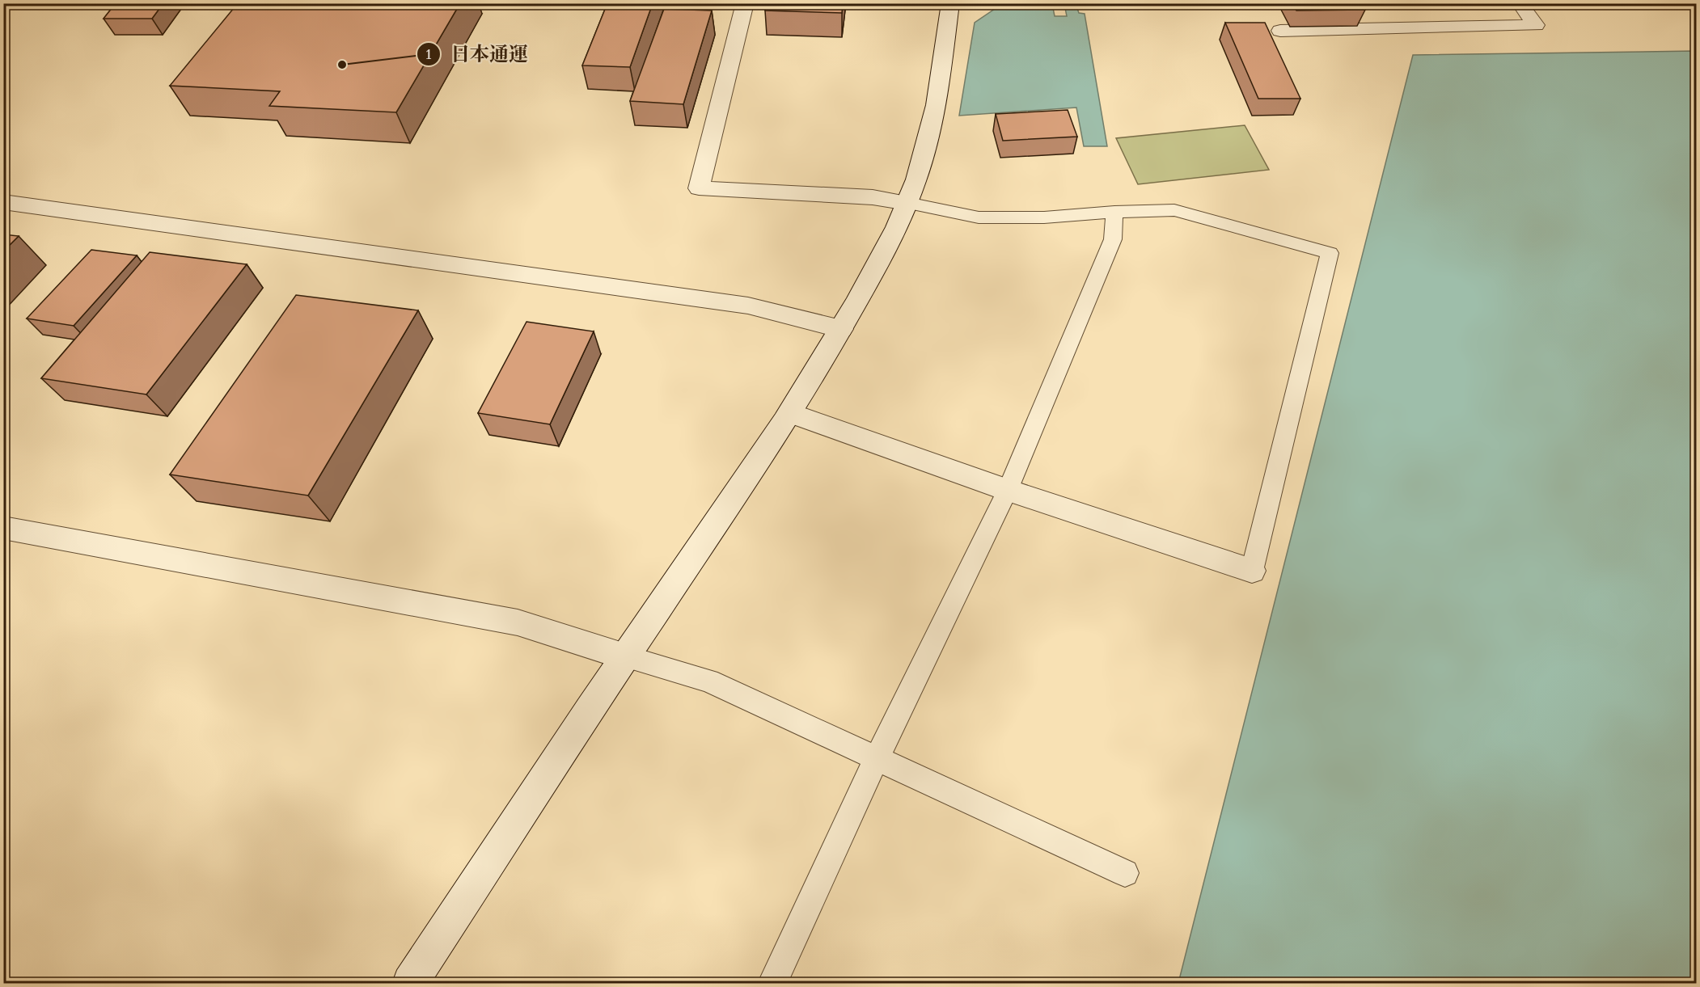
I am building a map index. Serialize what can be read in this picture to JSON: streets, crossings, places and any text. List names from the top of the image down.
{
  "places": ["日本通運"]
}
